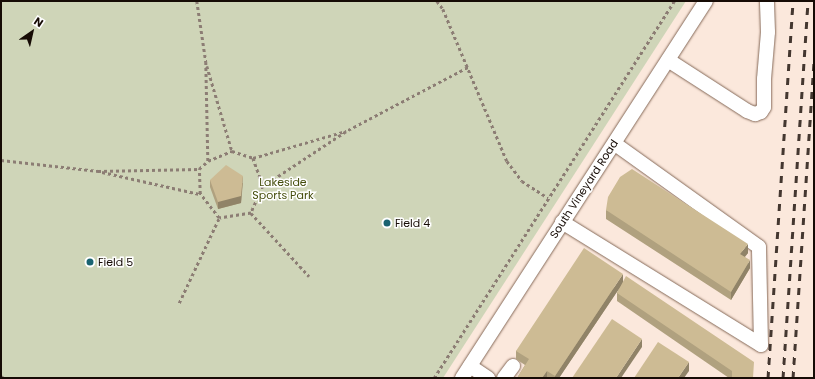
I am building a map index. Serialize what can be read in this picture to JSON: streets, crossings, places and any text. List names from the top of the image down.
{
  "streets": {
    "street": ["South Vineyard Road"]
  },
  "parks": ["Lakeside Sports Park"],
  "places": ["Field 4", "Field 5"],
  "north": "top right"
}
